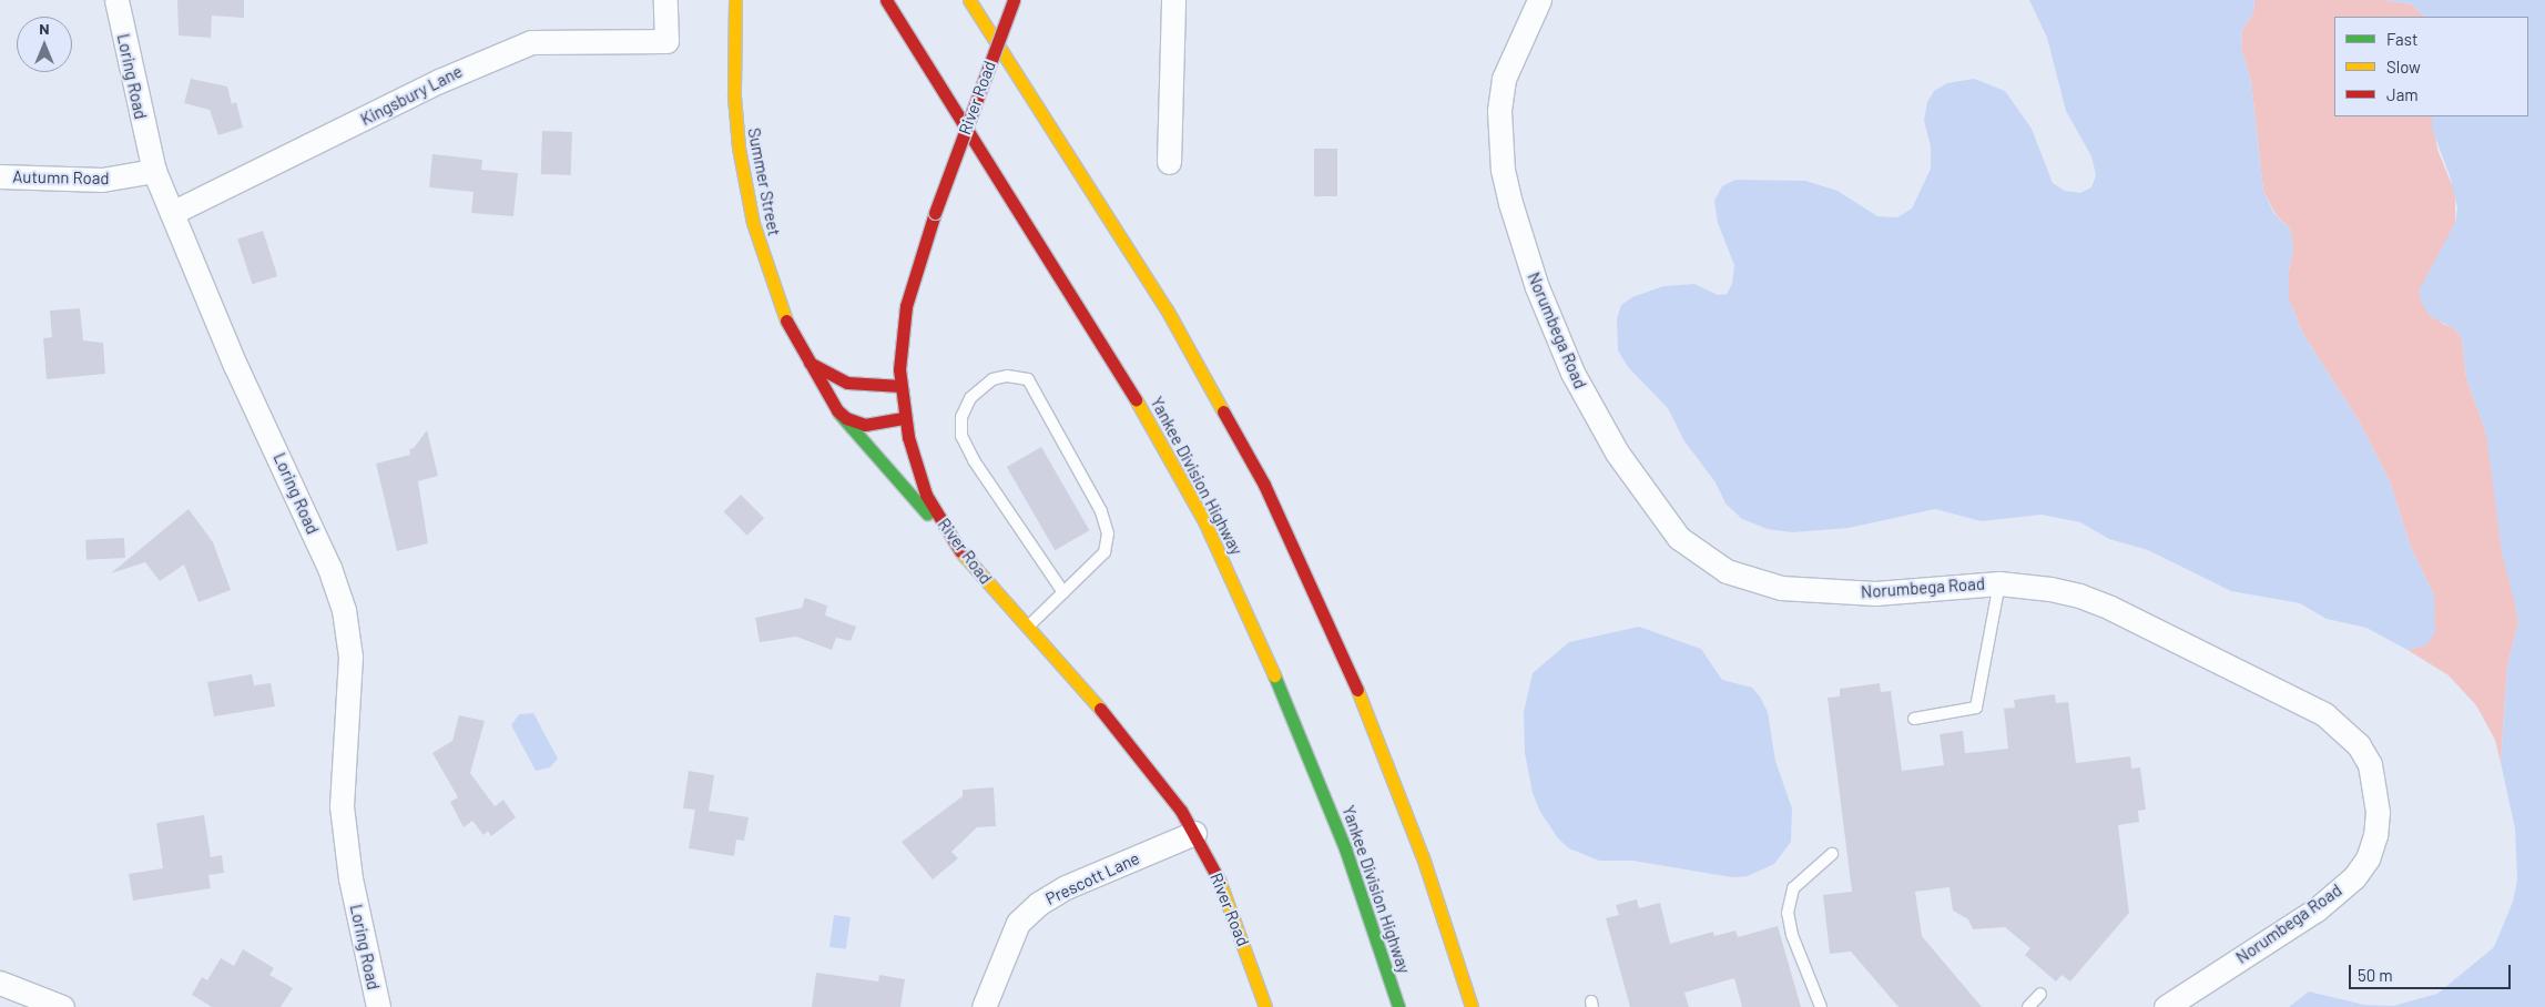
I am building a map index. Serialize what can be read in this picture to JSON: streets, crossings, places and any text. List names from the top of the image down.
{
  "streets": {
    "main road": ["River Road", "Summer Street", "Yankee Division Highway"],
    "street": [
      "Loring Road",
      "Kingsbury Lane",
      "Autumn Road",
      "Norumbega Road",
      "Prescott Lane"
    ]
  },
  "crossings": [
    ["Loring Road", "Kingsbury Lane"],
    ["Loring Road", "Autumn Road"],
    ["River Road", "Summer Street"],
    ["River Road", "Prescott Lane"]
  ],
  "legend": ["Fast", "Slow", "Jam"],
  "scale_bar": "50 m",
  "north": "top"
}
